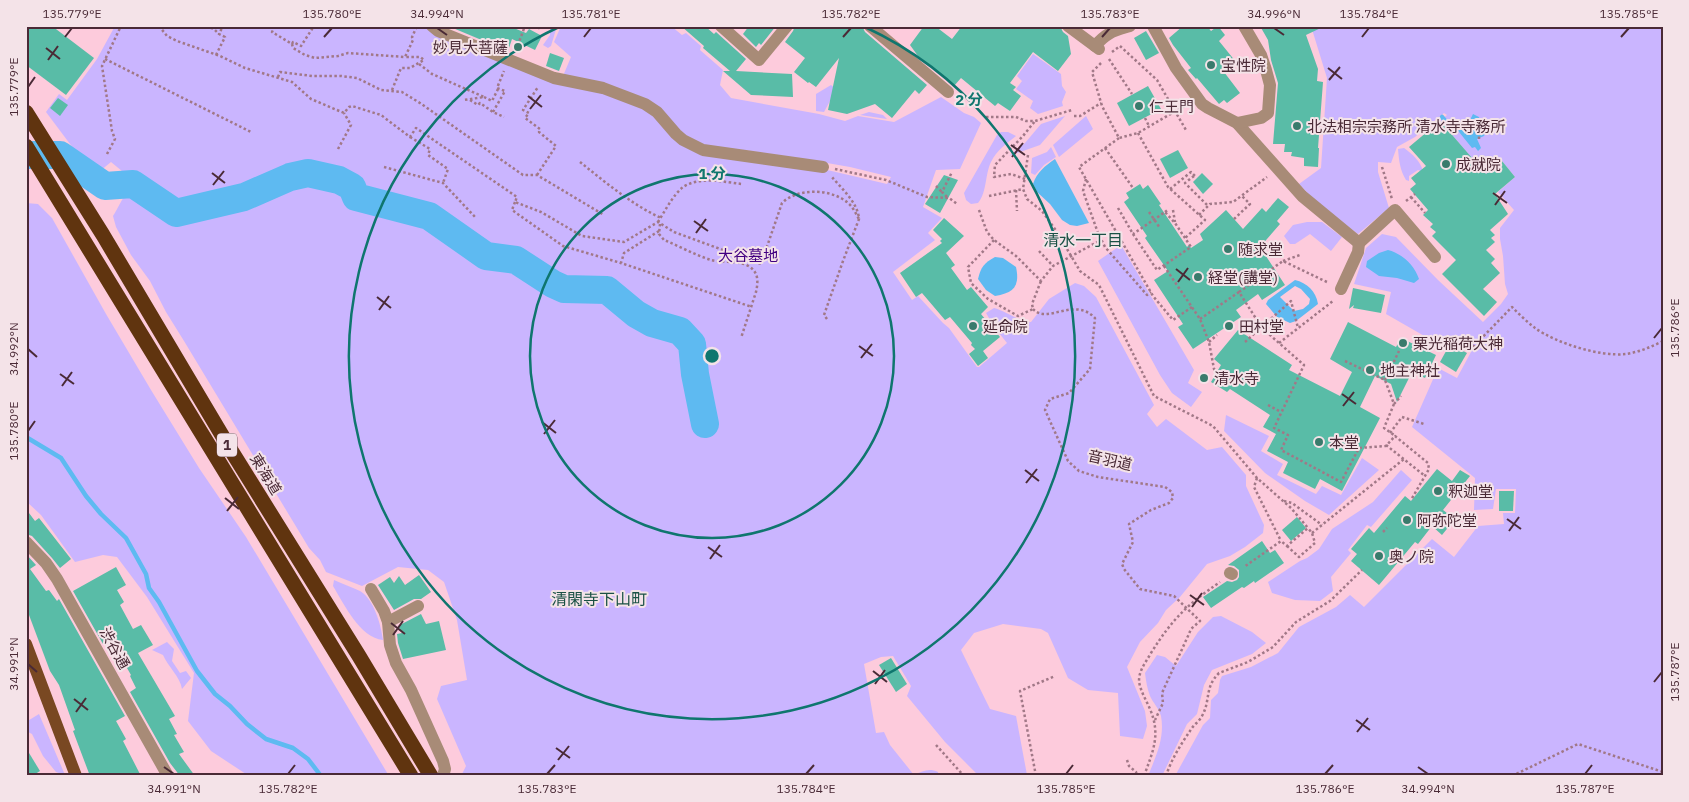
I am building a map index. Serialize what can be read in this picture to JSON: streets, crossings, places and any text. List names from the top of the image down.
{
  "streets": {
    "highway": ["1", "東海道"],
    "street": ["渋谷通"],
    "path": ["音羽道"]
  },
  "districts": ["清水一丁目", "清閑寺下山町"],
  "parks": ["大谷墓地"],
  "places": [
    "妙見大菩薩",
    "宝性院",
    "仁王門",
    "北法相宗宗務所 清水寺寺務所",
    "成就院",
    "随求堂",
    "経堂(講堂)",
    "延命院",
    "田村堂",
    "栗光稲荷大神",
    "地主神社",
    "清水寺",
    "本堂",
    "釈迦堂",
    "阿弥陀堂",
    "奥ノ院"
  ],
  "coordinates": [
    "135.779°E",
    "135.780°E",
    "34.994°N",
    "135.781°E",
    "135.782°E",
    "135.783°E",
    "34.996°N",
    "135.784°E",
    "135.785°E",
    "135.786°E",
    "34.992°N",
    "34.991°N",
    "135.787°E"
  ],
  "rings": ["2 分", "1 分"]
}
